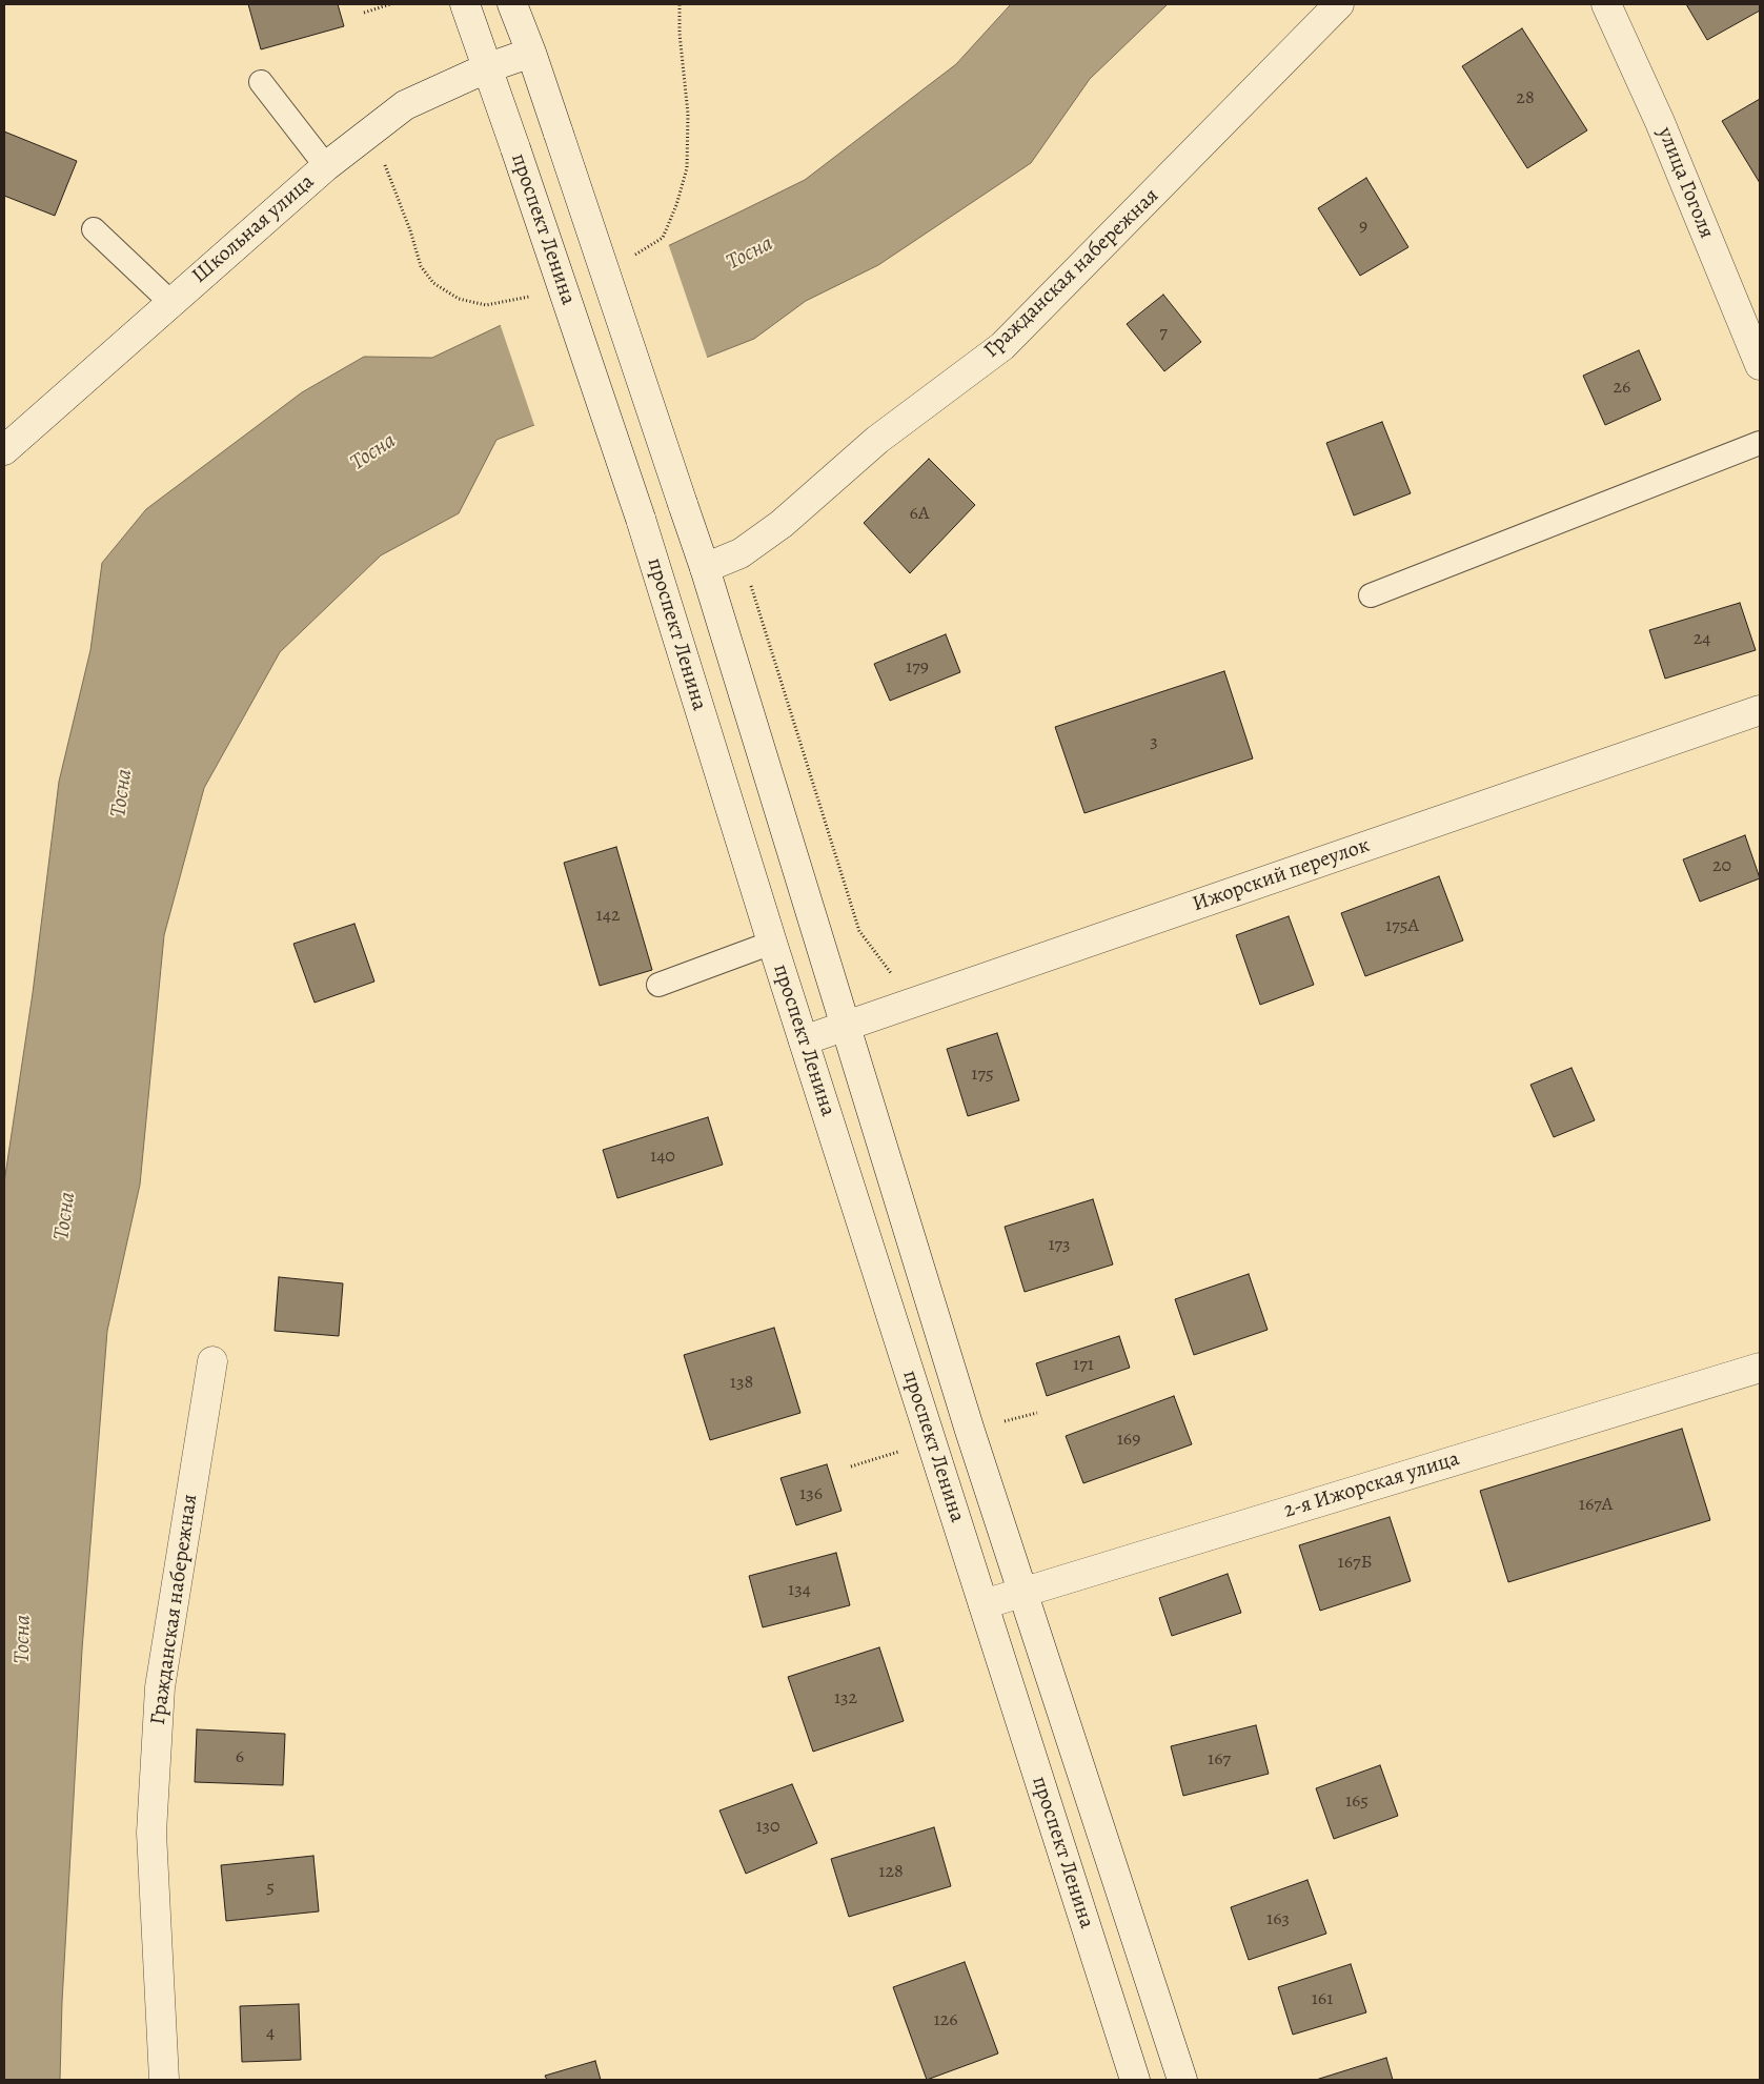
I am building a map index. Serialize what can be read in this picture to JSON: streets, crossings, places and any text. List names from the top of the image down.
{
  "streets": {
    "street": [
      "улица Гоголя",
      "Школьная улица",
      "проспект Ленина",
      "Гражданская набережная",
      "Ижорский переулок",
      "2-я Ижорская улица"
    ]
  },
  "crossings": [
    ["Школьная улица", "проспект Ленина"],
    ["проспект Ленина", "Гражданская набережная"],
    ["проспект Ленина", "Ижорский переулок"],
    ["проспект Ленина", "2-я Ижорская улица"]
  ],
  "water": ["Тосна"],
  "house_numbers": [
    "28",
    "9",
    "7",
    "26",
    "6А",
    "24",
    "179",
    "3",
    "20",
    "142",
    "175А",
    "175",
    "140",
    "173",
    "171",
    "138",
    "169",
    "136",
    "167А",
    "167Б",
    "134",
    "132",
    "6",
    "167",
    "165",
    "130",
    "128",
    "5",
    "163",
    "161",
    "126",
    "4"
  ]
}
